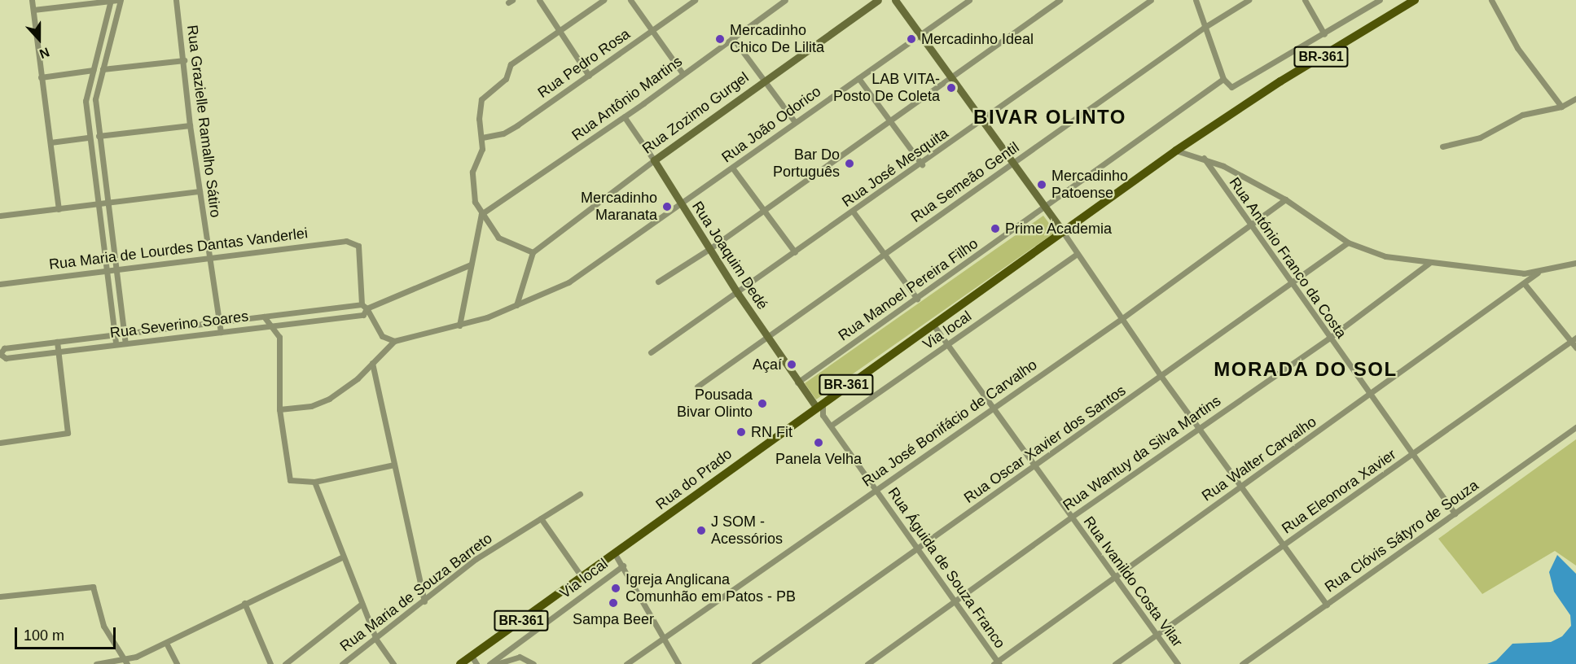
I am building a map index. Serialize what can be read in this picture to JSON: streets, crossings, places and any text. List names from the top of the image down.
{
  "streets": {
    "main road": ["BR-361", "Rua do Prado"],
    "street": [
      "Rua Pedro Rosa",
      "Rua Antônio Martins",
      "Rua Zozimo Gurgel",
      "Rua Grazielle Ramalho Sátiro",
      "Rua João Odorico",
      "Rua José Mesquita",
      "Rua Semeão Gentil",
      "Rua Maria de Lourdes Dantas Vanderlei",
      "Rua Joaquim Dedé",
      "Rua António Franco da Costa",
      "Rua Manoel Pereira Filho",
      "Rua Severino Soares",
      "Via local",
      "Rua José Bonifácio de Carvalho",
      "Rua Oscar Xavier dos Santos",
      "Rua Wantuy da Silva Martins",
      "Rua Walter Carvalho",
      "Rua Eleonora Xavier",
      "Rua Clóvis Sátyro de Souza",
      "Rua Águida de Souza Franco",
      "Rua Ivanildo Costa Vilar",
      "Rua Maria de Souza Barreto"
    ]
  },
  "crossings": [
    ["BR-361", "Rua do Prado"],
    ["Rua Antônio Martins", "Rua Joaquim Dedé"],
    ["Rua Zozimo Gurgel", "Rua Joaquim Dedé"],
    ["Rua Grazielle Ramalho Sátiro", "Rua Maria de Lourdes Dantas Vanderlei"],
    ["Rua Grazielle Ramalho Sátiro", "Rua Severino Soares"],
    ["Rua João Odorico", "Rua Joaquim Dedé"],
    ["Rua José Mesquita", "Rua Joaquim Dedé"],
    ["Rua Semeão Gentil", "Rua Joaquim Dedé"],
    ["Rua Maria de Lourdes Dantas Vanderlei", "Rua Severino Soares"],
    ["Rua Joaquim Dedé", "Rua Manoel Pereira Filho"],
    ["Rua Joaquim Dedé", "Rua do Prado"],
    ["Rua António Franco da Costa", "Rua José Bonifácio de Carvalho"],
    ["Rua António Franco da Costa", "Rua Oscar Xavier dos Santos"],
    ["Rua António Franco da Costa", "Rua Wantuy da Silva Martins"],
    ["Rua António Franco da Costa", "Rua Walter Carvalho"],
    ["Rua António Franco da Costa", "Rua Eleonora Xavier"],
    ["Rua António Franco da Costa", "Rua Clóvis Sátyro de Souza"],
    ["Via local", "Rua Águida de Souza Franco"],
    ["Via local", "Rua Ivanildo Costa Vilar"],
    ["Rua José Bonifácio de Carvalho", "Rua Águida de Souza Franco"],
    ["Rua José Bonifácio de Carvalho", "Rua Ivanildo Costa Vilar"],
    ["Rua Oscar Xavier dos Santos", "Rua Águida de Souza Franco"],
    ["Rua Oscar Xavier dos Santos", "Rua Ivanildo Costa Vilar"],
    ["Rua Wantuy da Silva Martins", "Rua Águida de Souza Franco"],
    ["Rua Wantuy da Silva Martins", "Rua Ivanildo Costa Vilar"],
    ["Rua Walter Carvalho", "Rua Águida de Souza Franco"],
    ["Rua Walter Carvalho", "Rua Ivanildo Costa Vilar"],
    ["Rua do Prado", "Rua Ivanildo Costa Vilar"],
    ["Rua Eleonora Xavier", "Rua Ivanildo Costa Vilar"]
  ],
  "districts": ["BIVAR OLINTO", "MORADA DO SOL"],
  "places": [
    "Mercadinho Chico De Lilita",
    "Mercadinho Ideal",
    "LAB VITA- Posto De Coleta",
    "Bar Do Português",
    "Mercadinho Patoense",
    "Mercadinho Maranata",
    "Prime Academia",
    "Açaí",
    "Pousada Bivar Olinto",
    "RN Fit",
    "Panela Velha",
    "J SOM - Acessórios",
    "Igreja Anglicana Comunhão em Patos - PB",
    "Sampa Beer"
  ],
  "scale_bar": "100 m",
  "north": "bottom"
}
